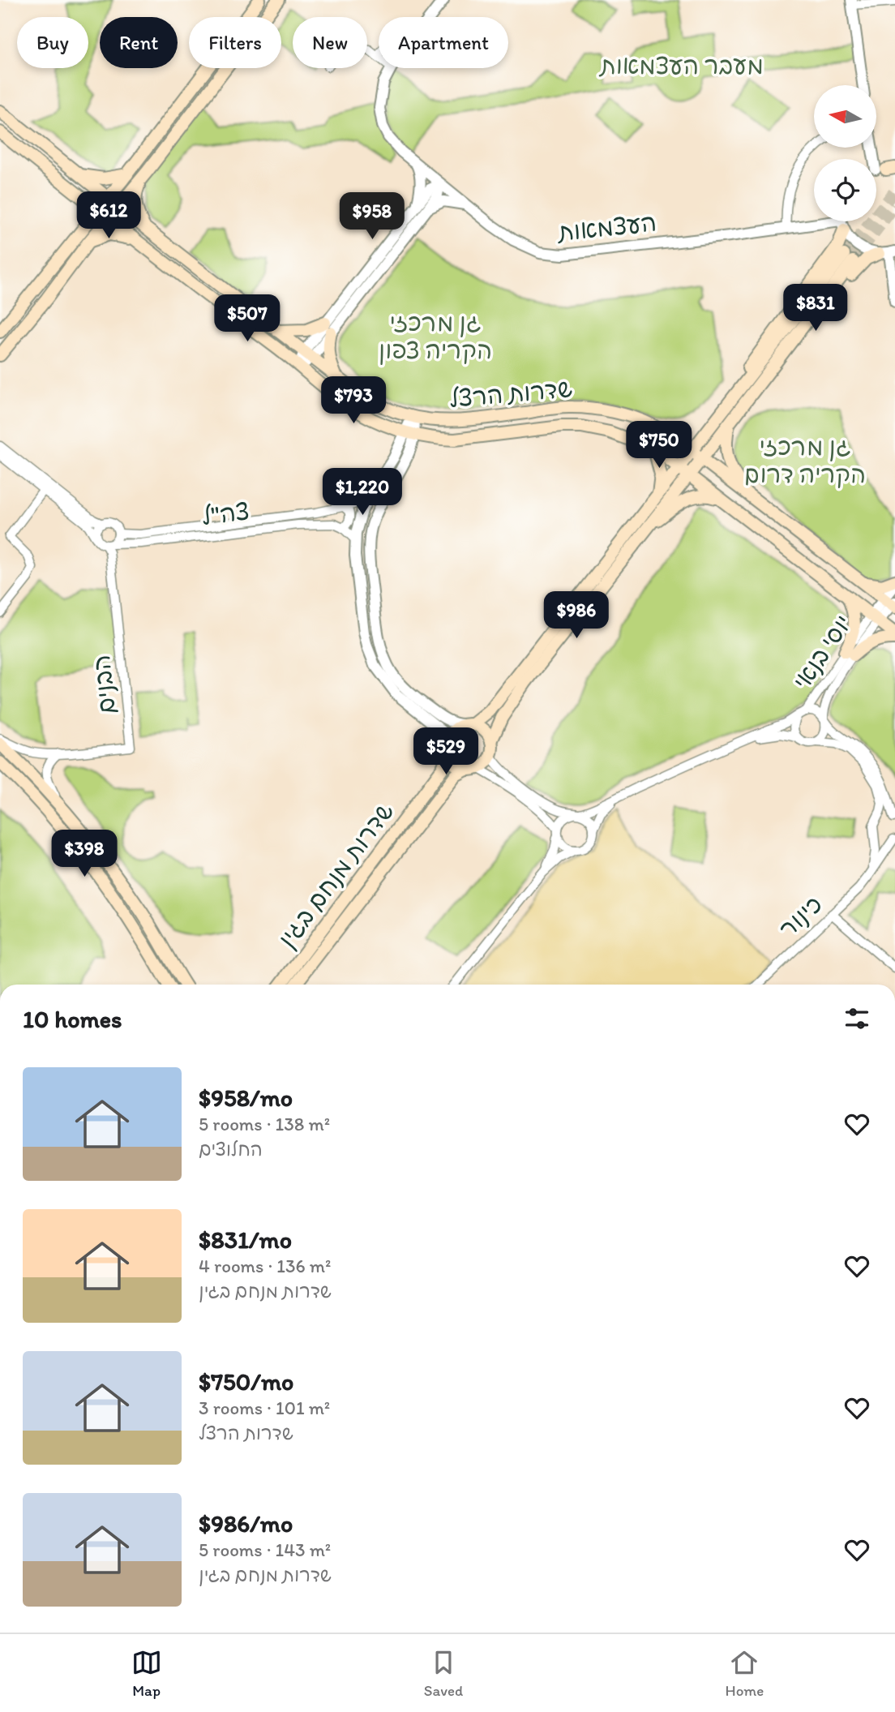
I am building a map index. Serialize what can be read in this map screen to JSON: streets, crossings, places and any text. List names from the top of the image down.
{
  "streets": {
    "main road": ["שדרות הרצל", "שדרות מנחם בגין"],
    "street": [
      "העצמאות",
      "צה\"ל",
      "יוסי בנאי",
      "הבנים",
      "כינור"
    ]
  },
  "crossings": [
    ["שדרות הרצל", "יוסי בנאי"],
    ["צה\"ל", "הבנים"]
  ],
  "parks": ["מעבר העצמאות", "גן מרכזי הקריה צפון", "גן מרכזי הקריה דרום"],
  "north": "left",
  "page": {
    "chip": [
      "Buy",
      "Rent",
      "Filters",
      "New",
      "Apartment"
    ],
    "price": [
      "$612",
      "$958",
      "$831",
      "$507",
      "$793",
      "$750",
      "$1,220",
      "$986",
      "$529",
      "$398"
    ],
    "heading": "10 homes",
    "list": [
      {
        "name": "$958/mo",
        "note": "5 rooms · 138 m² · החלוצים"
      },
      {
        "name": "$831/mo",
        "note": "4 rooms · 136 m² · שדרות מנחם בגין"
      },
      {
        "name": "$750/mo",
        "note": "3 rooms · 101 m² · שדרות הרצל"
      },
      {
        "name": "$986/mo",
        "note": "5 rooms · 143 m² · שדרות מנחם בגין"
      }
    ],
    "tabs": ["Map", "Saved", "Home"]
  }
}
